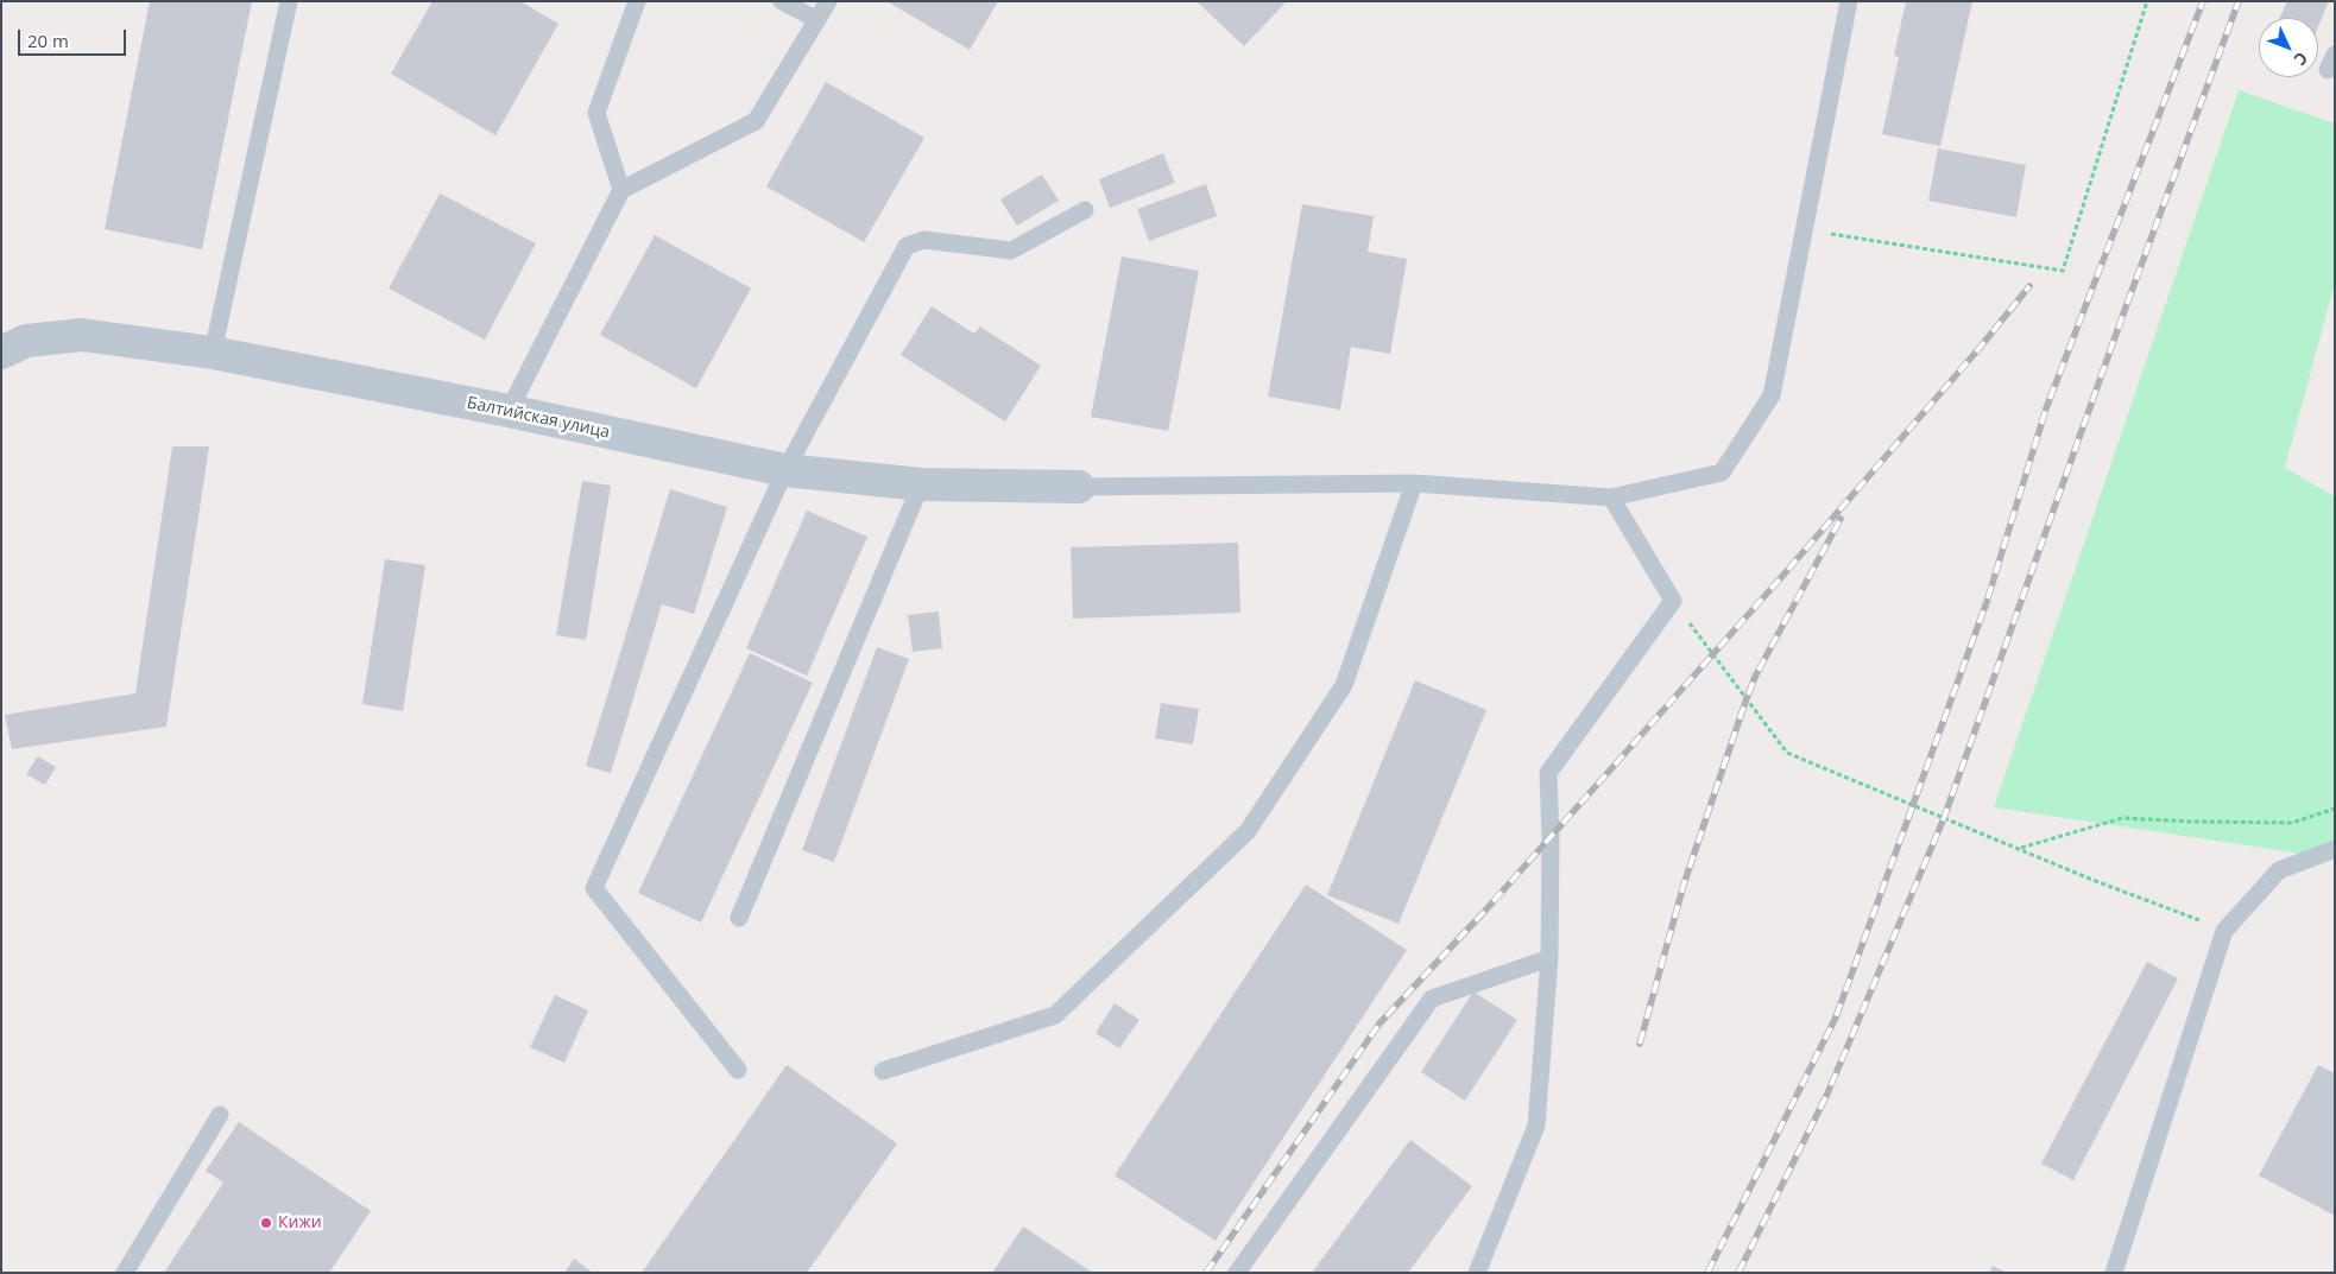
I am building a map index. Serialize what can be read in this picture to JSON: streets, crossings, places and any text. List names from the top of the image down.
{
  "streets": {
    "street": ["Балтийская улица"]
  },
  "places": ["Кижи"],
  "scale_bar": "20 m",
  "north": "bottom right"
}
